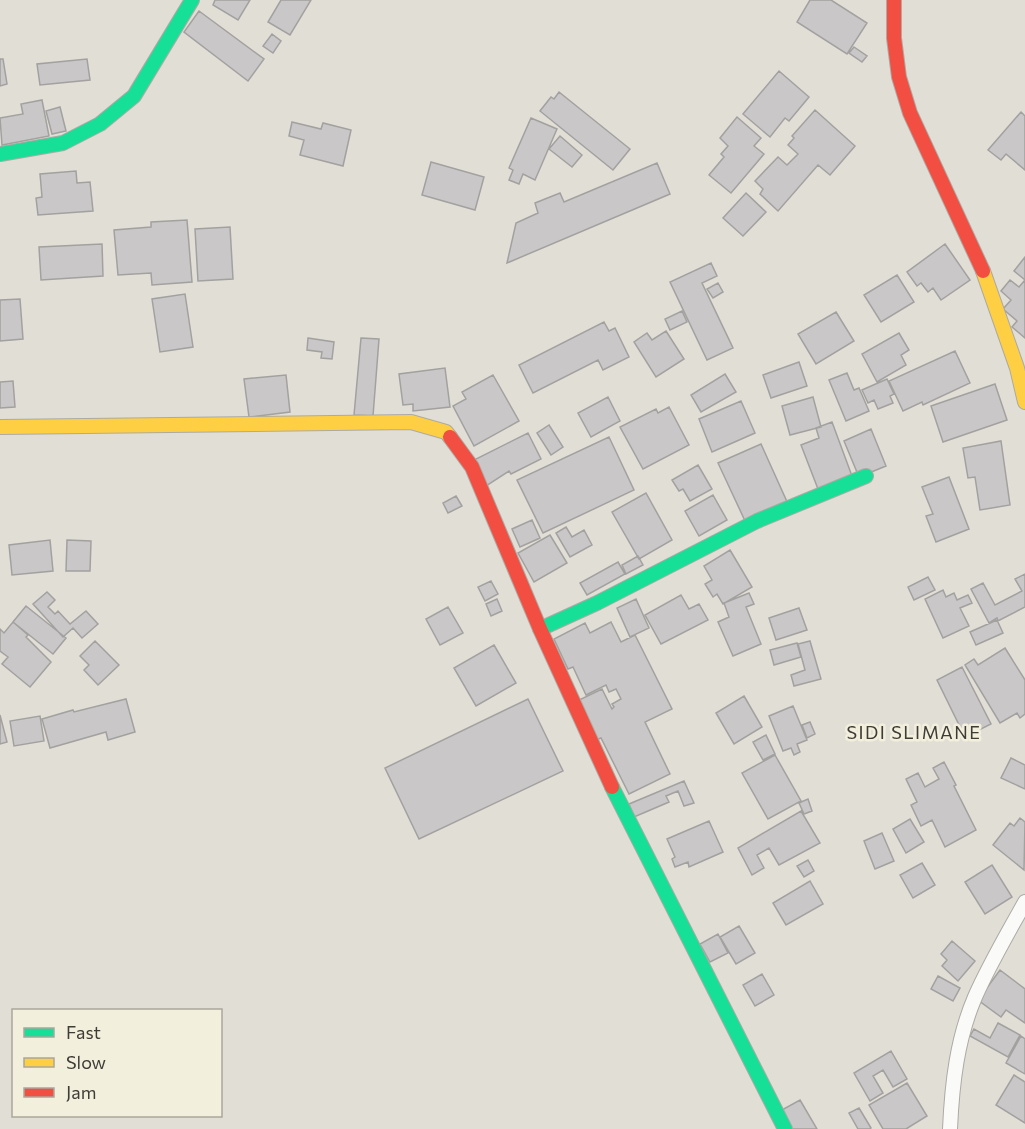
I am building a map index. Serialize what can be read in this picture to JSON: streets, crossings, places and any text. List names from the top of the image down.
{
  "districts": ["SIDI SLIMANE"],
  "legend": ["Fast", "Slow", "Jam"]
}
